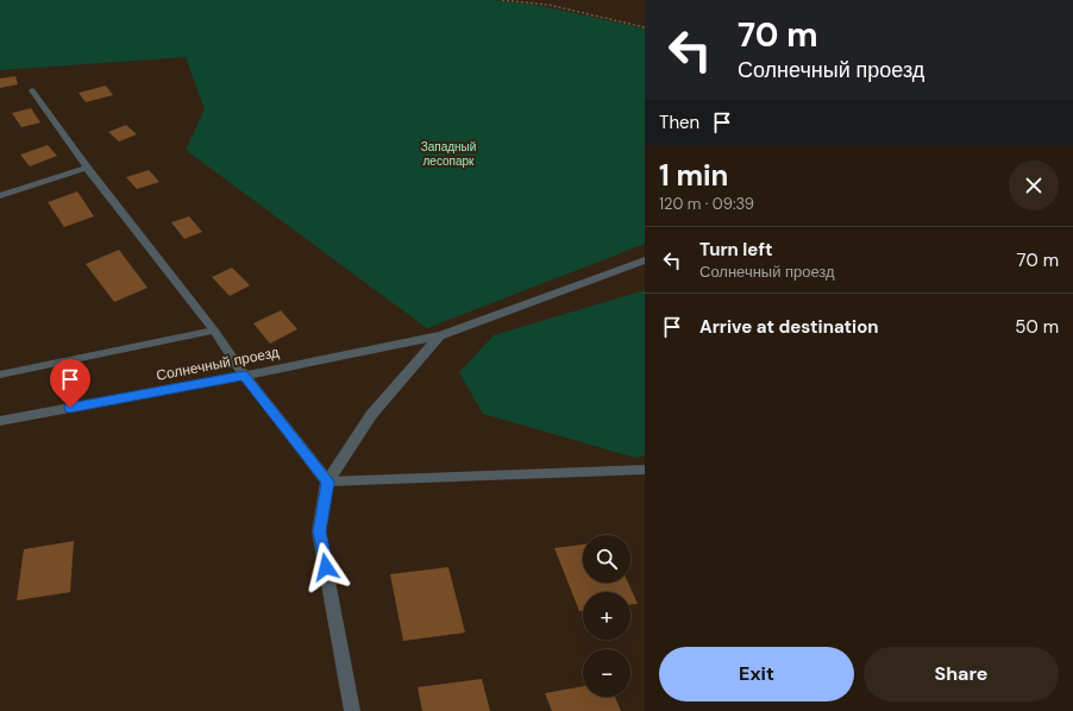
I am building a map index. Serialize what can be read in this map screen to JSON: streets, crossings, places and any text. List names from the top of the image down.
{
  "streets": {
    "street": ["Солнечный проезд"]
  },
  "parks": ["Западный лесопарк"],
  "page": {
    "turn": ["70 m", "Солнечный проезд"],
    "then": "Then",
    "heading": ["1 min", "120 m · 09:39"],
    "list": [
      {
        "name": "Turn left",
        "note": "Солнечный проезд",
        "value": "70 m"
      },
      {
        "name": "Arrive at destination",
        "value": "50 m"
      }
    ],
    "map_buttons": ["+", "−"],
    "buttons": ["Exit", "Share"]
  }
}
